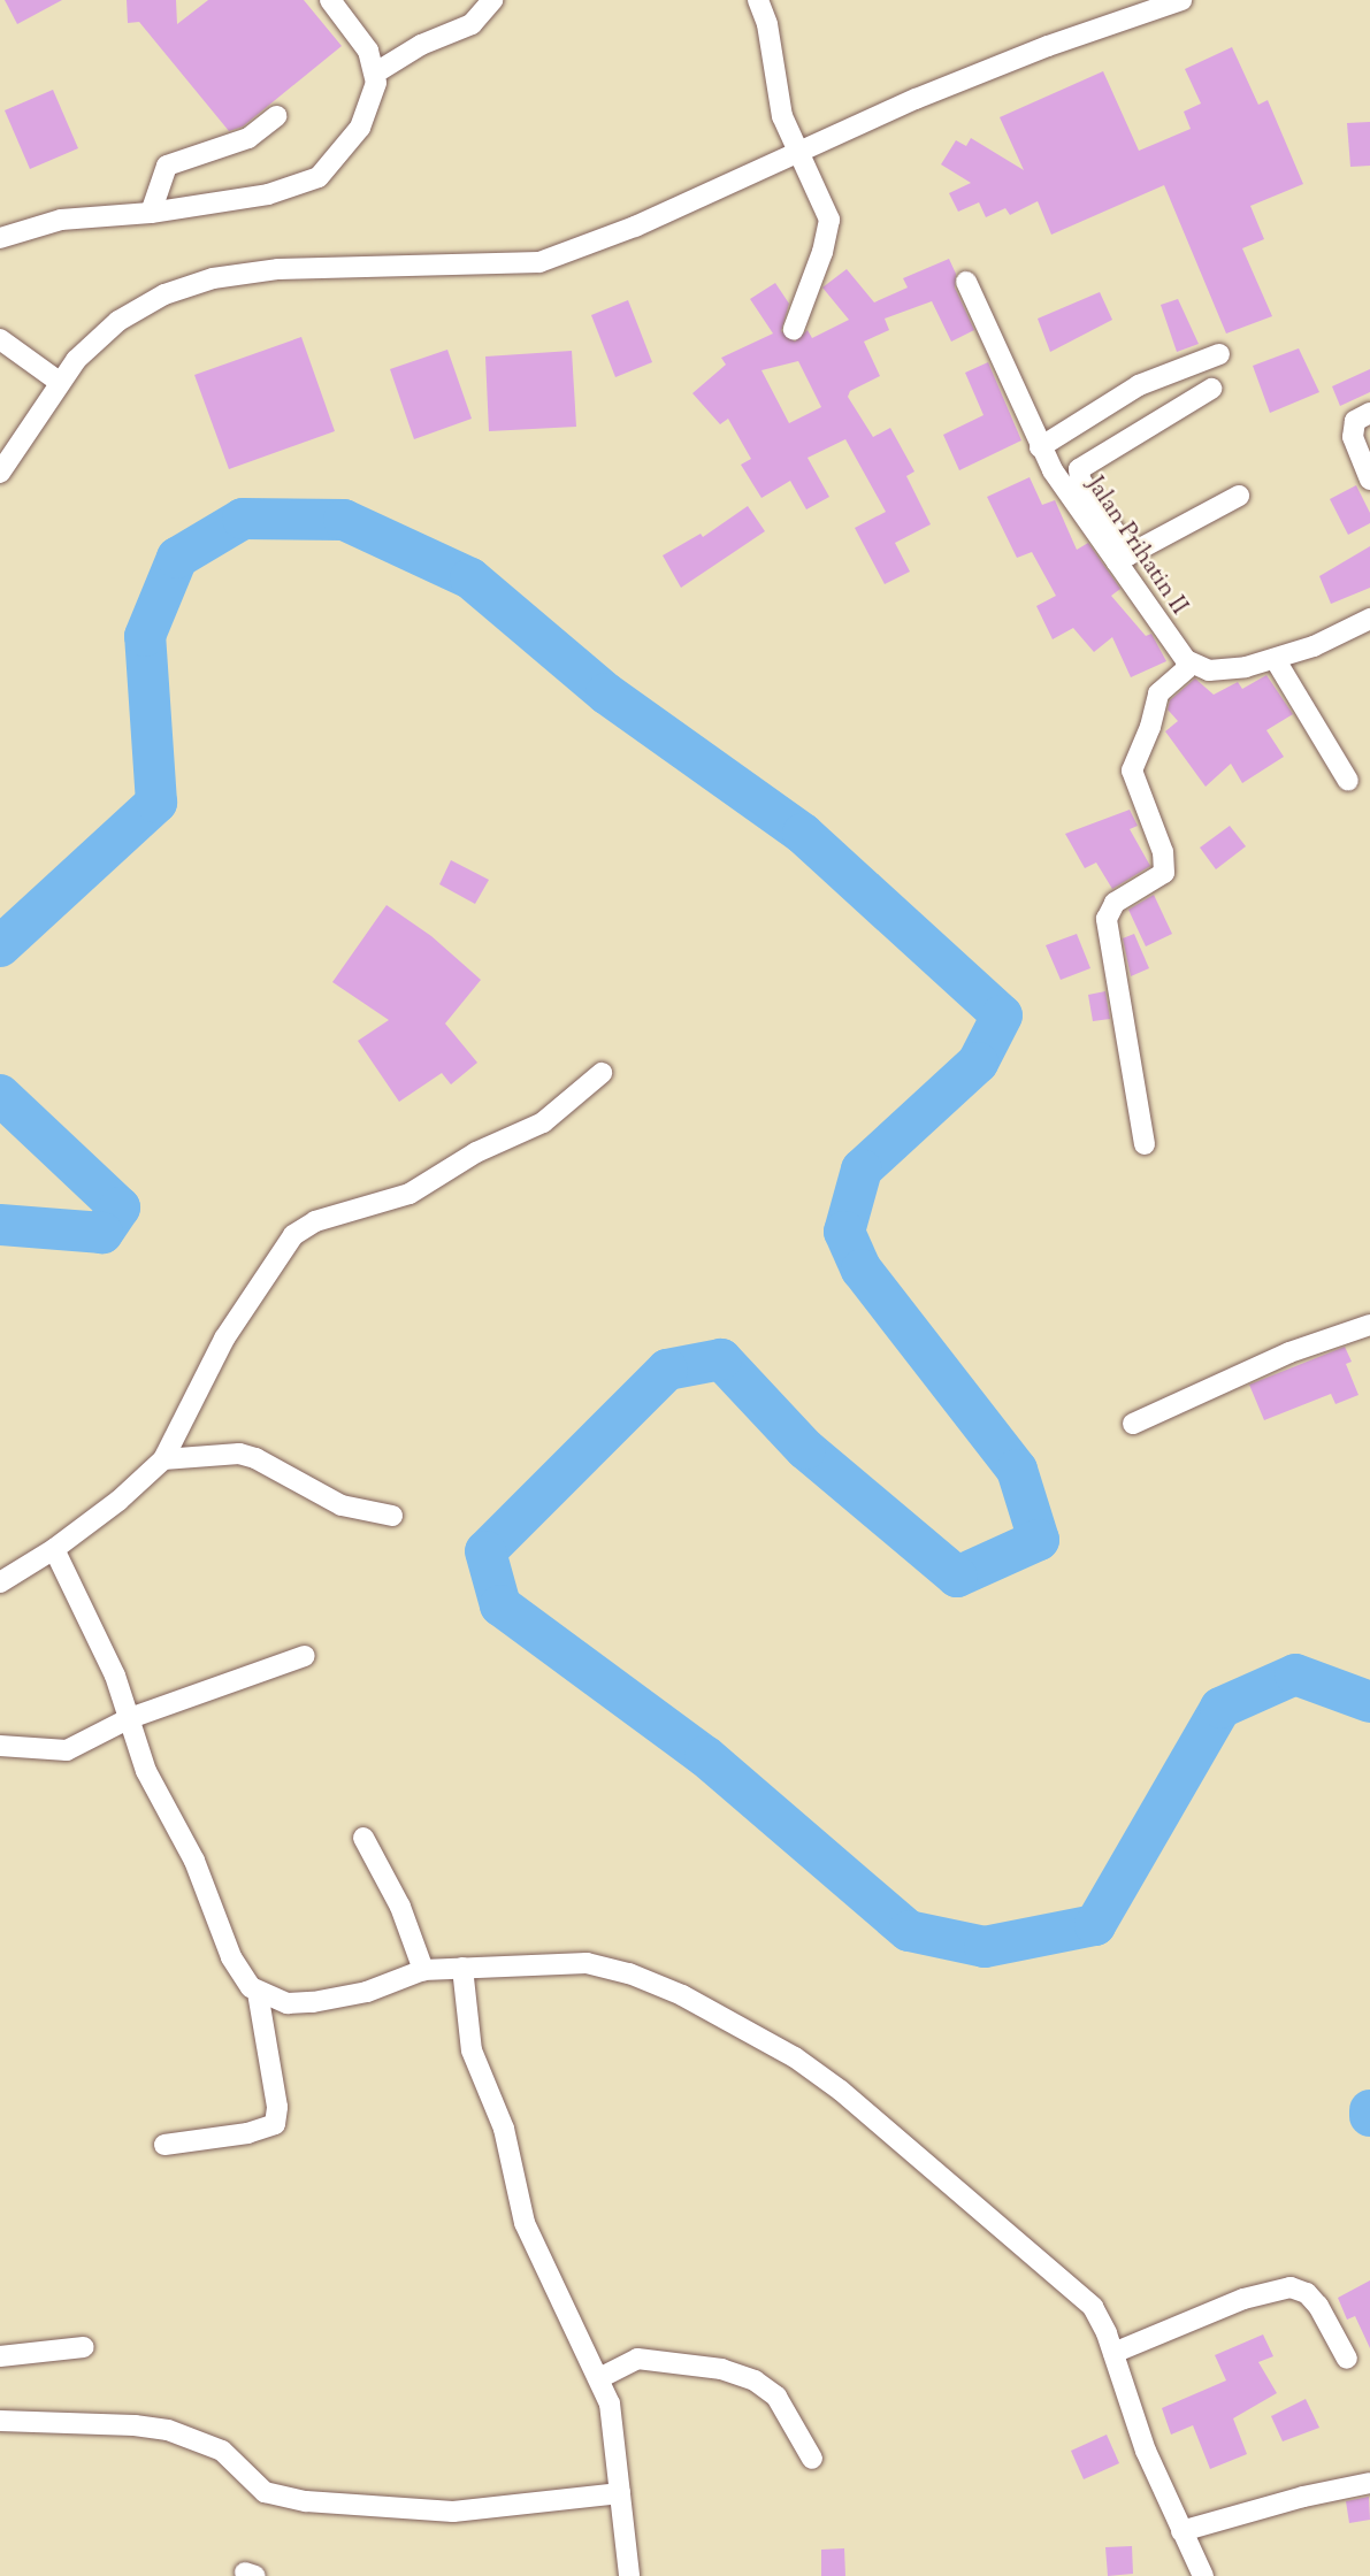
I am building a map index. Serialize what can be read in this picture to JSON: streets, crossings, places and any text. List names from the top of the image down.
{
  "streets": {
    "street": ["Jalan Prihatin II"]
  }
}
